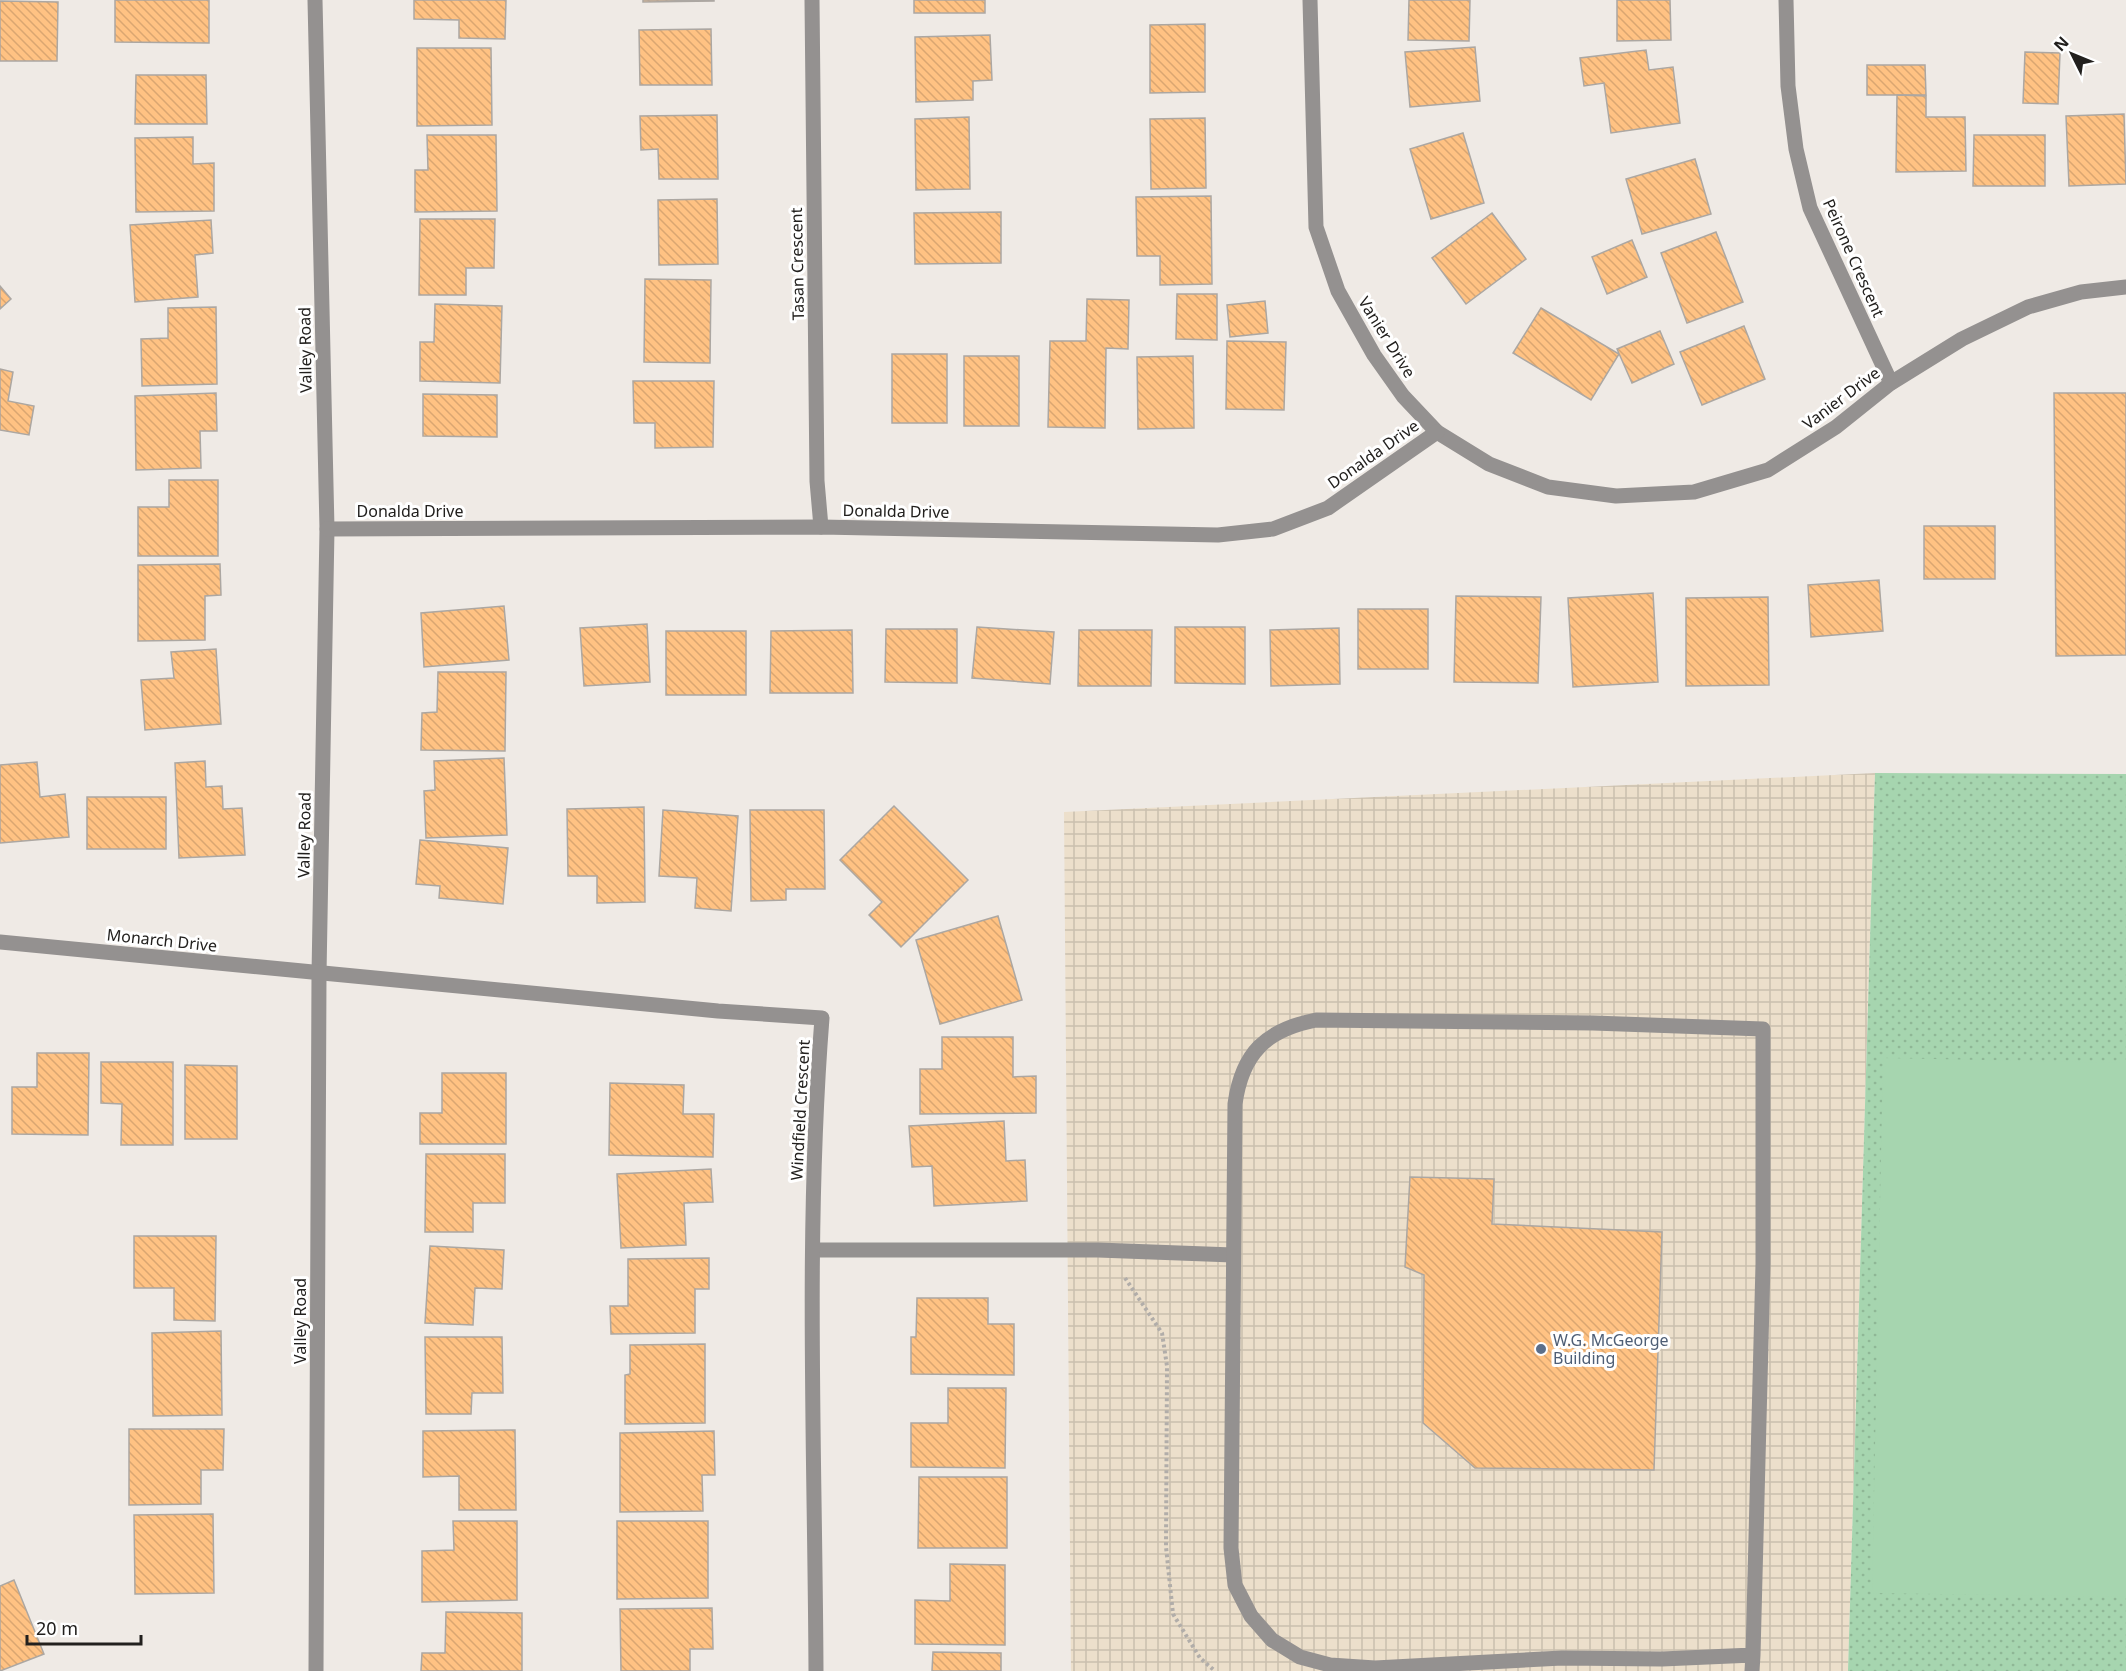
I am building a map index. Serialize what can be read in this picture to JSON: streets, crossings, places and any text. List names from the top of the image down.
{
  "streets": {
    "street": [
      "Peirone Crescent",
      "Tasan Crescent",
      "Vanier Drive",
      "Valley Road",
      "Donalda Drive",
      "Monarch Drive",
      "Windfield Crescent"
    ]
  },
  "crossings": [
    ["Peirone Crescent", "Vanier Drive"],
    ["Tasan Crescent", "Donalda Drive"],
    ["Vanier Drive", "Donalda Drive"],
    ["Valley Road", "Donalda Drive"],
    ["Valley Road", "Monarch Drive"],
    ["Valley Road", "Windfield Crescent"],
    ["Monarch Drive", "Windfield Crescent"]
  ],
  "places": ["W.G. McGeorge Building"],
  "scale_bar": "20 m",
  "north": "top left"
}
